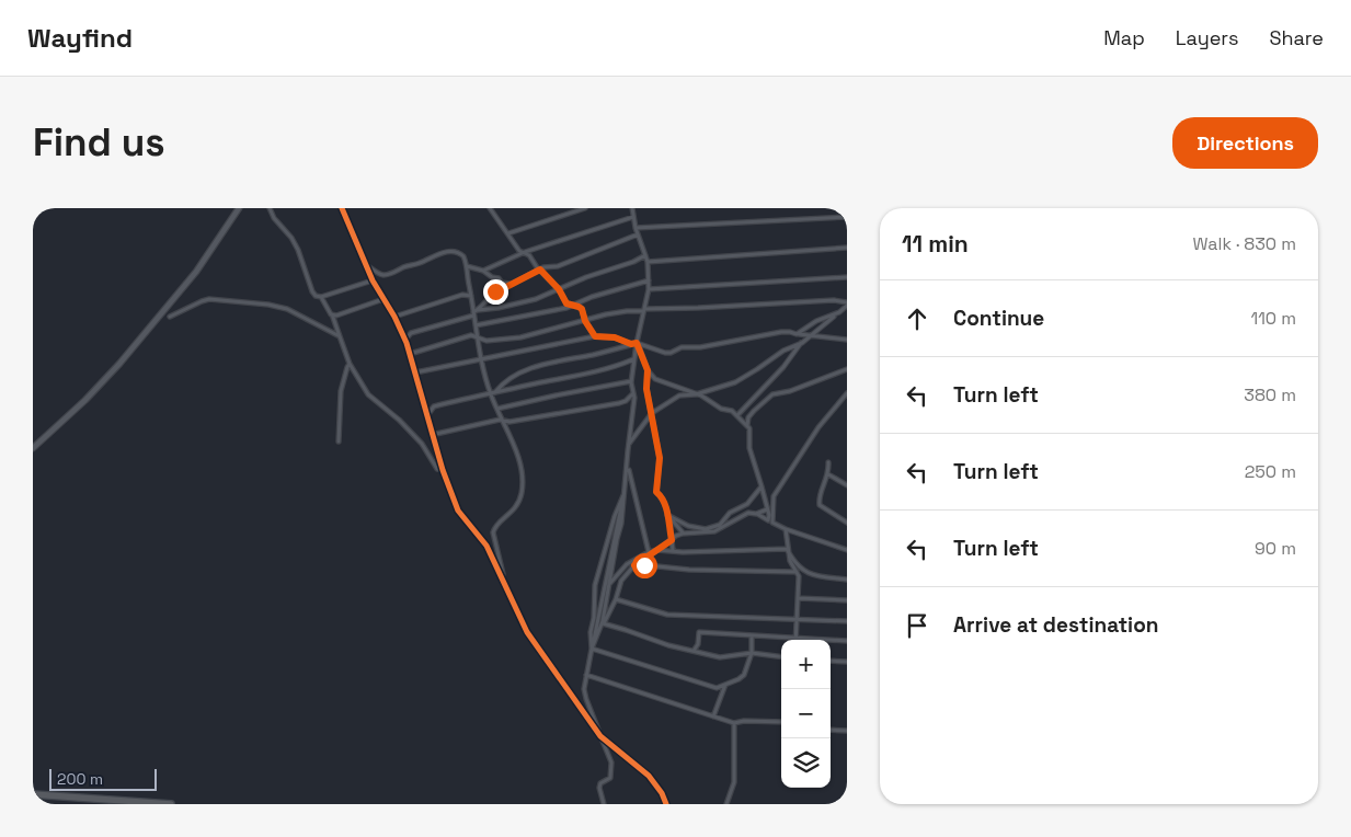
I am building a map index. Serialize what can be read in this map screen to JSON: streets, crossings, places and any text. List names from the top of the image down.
{
  "scale_bar": "200 m",
  "page": {
    "header": "Wayfind",
    "nav": ["Map", "Layers", "Share"],
    "buttons": "Directions",
    "title": "Find us",
    "heading": ["11 min", "Walk · 830 m"],
    "list": [
      ["Continue", "110 m"],
      ["Turn left", "380 m"],
      ["Turn left", "250 m"],
      ["Turn left", "90 m"],
      "Arrive at destination"
    ],
    "map_buttons": ["+", "−"],
    "scale": "200 m"
  }
}
